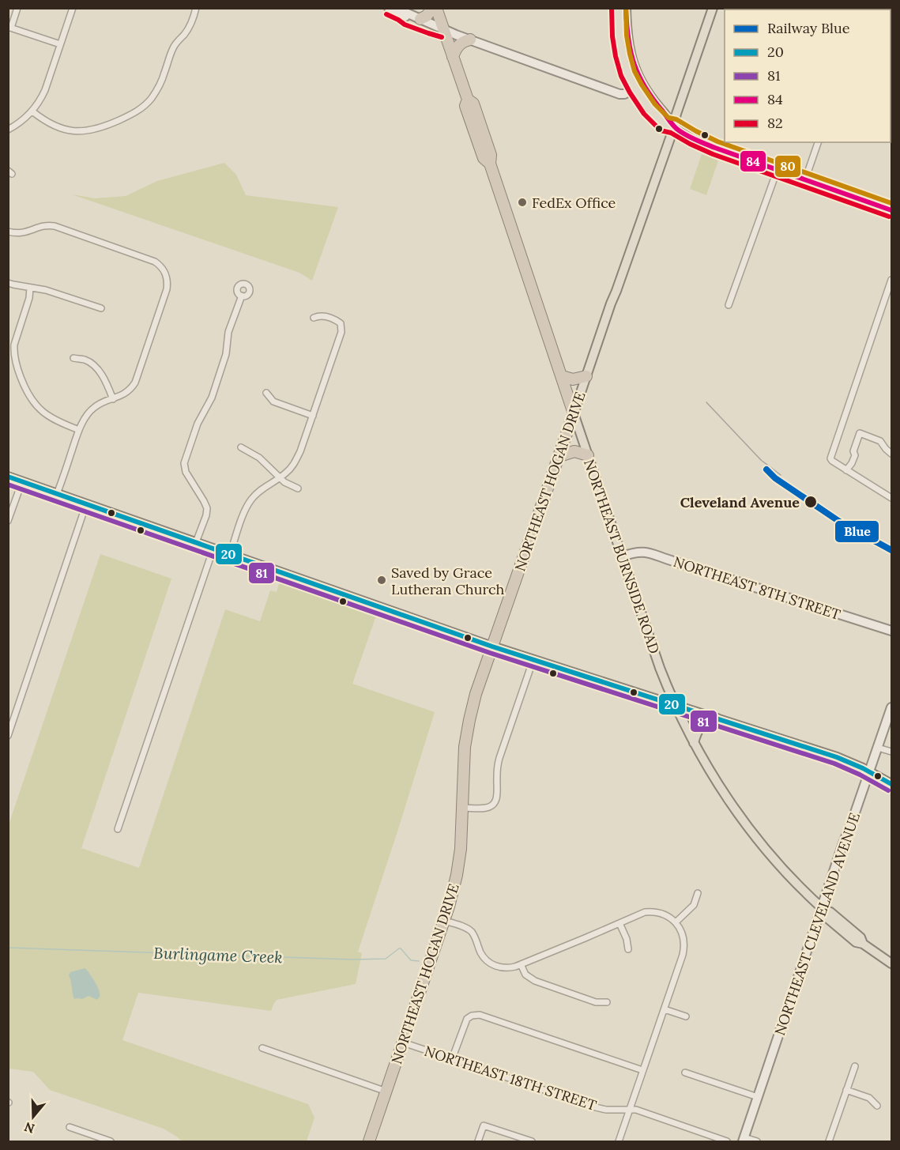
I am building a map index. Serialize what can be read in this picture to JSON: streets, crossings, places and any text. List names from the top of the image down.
{
  "streets": {
    "highway": ["NORTHEAST HOGAN DRIVE", "NORTHEAST BURNSIDE ROAD"],
    "street": ["NORTHEAST 8TH STREET", "NORTHEAST CLEVELAND AVENUE", "NORTHEAST 18TH STREET"]
  },
  "crossings": [
    ["NORTHEAST HOGAN DRIVE", "NORTHEAST BURNSIDE ROAD"],
    ["NORTHEAST HOGAN DRIVE", "NORTHEAST 18TH STREET"],
    ["NORTHEAST BURNSIDE ROAD", "NORTHEAST 8TH STREET"],
    ["NORTHEAST BURNSIDE ROAD", "NORTHEAST CLEVELAND AVENUE"]
  ],
  "water": ["Burlingame Creek"],
  "places": ["FedEx Office", "Cleveland Avenue", "Saved by Grace Lutheran Church"],
  "lines": [
    "transit line 84",
    "transit line 82",
    "transit line 80",
    "rail line Blue",
    "transit line 20",
    "transit line 81"
  ],
  "legend": [
    "Railway Blue",
    "20",
    "81",
    "84",
    "82"
  ],
  "north": "bottom"
}
